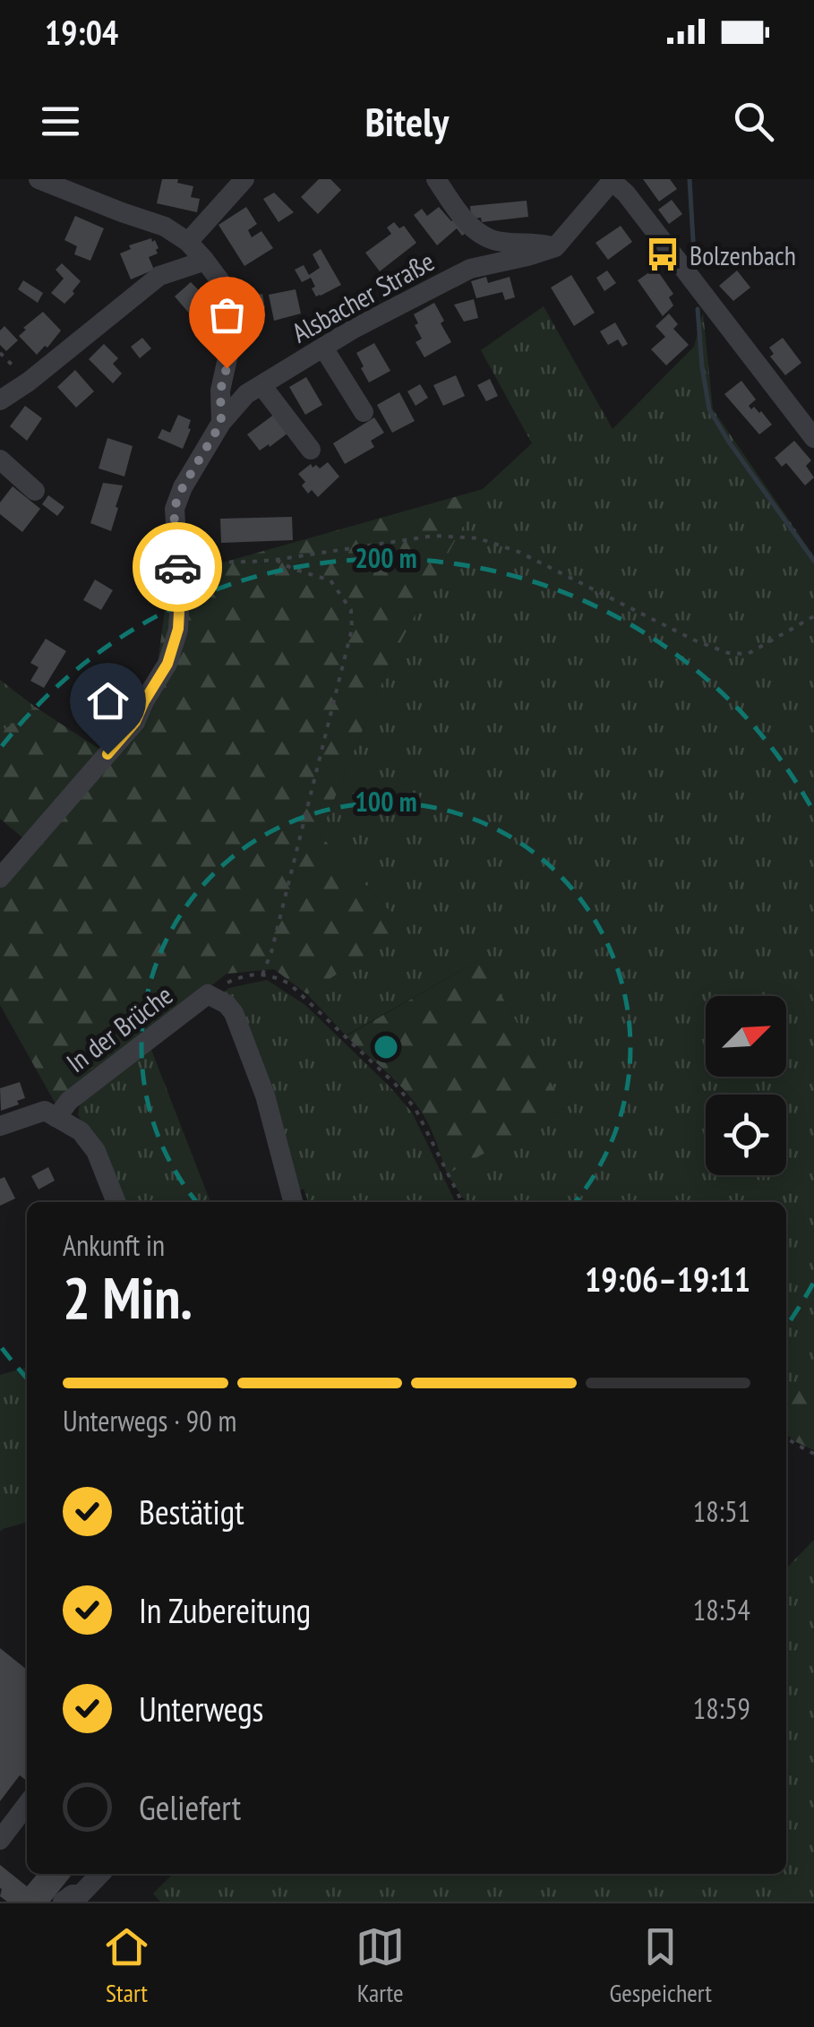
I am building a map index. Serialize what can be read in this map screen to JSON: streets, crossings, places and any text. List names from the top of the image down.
{
  "streets": {
    "street": ["Alsbacher Straße", "In der Brüche"]
  },
  "places": {
    "bus stop": ["Bolzenbach"]
  },
  "north": "top right",
  "page": {
    "status": "19:04",
    "header": "Bitely",
    "heading": ["2 Min.", "Ankunft in", "19:06–19:11"],
    "bar": "Unterwegs · 90 m",
    "list": [
      ["Bestätigt", "18:51"],
      ["In Zubereitung", "18:54"],
      ["Unterwegs", "18:59"],
      "Geliefert"
    ],
    "tabs": ["Start", "Karte", "Gespeichert"]
  },
  "rings": ["200 m", "100 m"]
}
